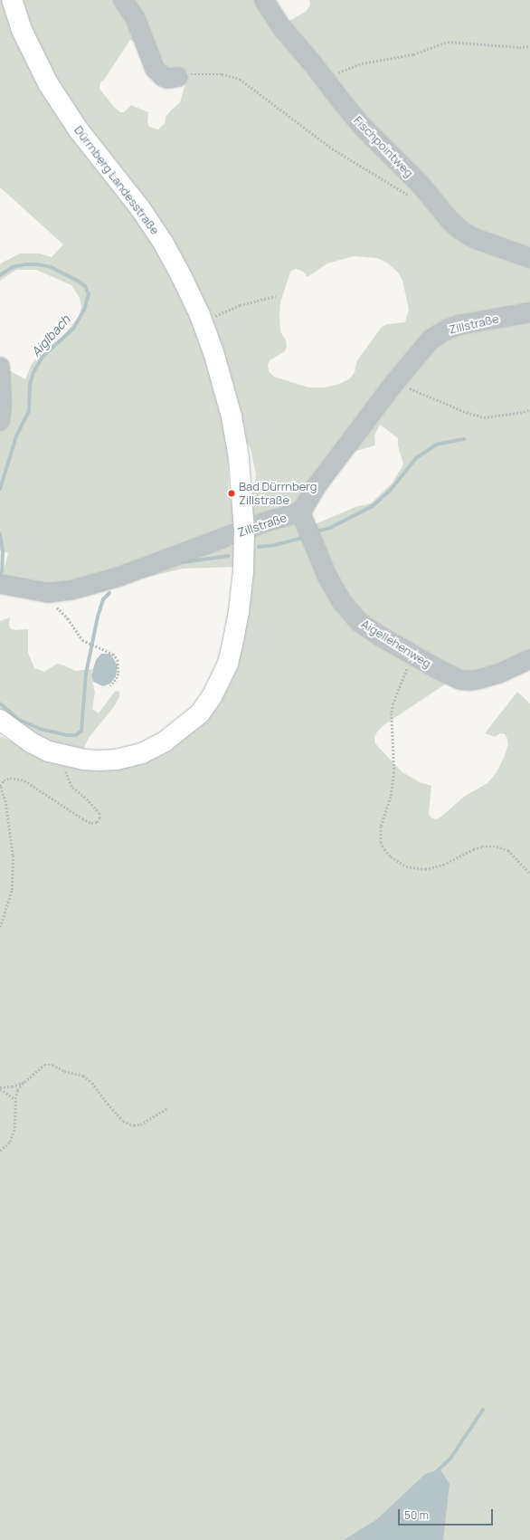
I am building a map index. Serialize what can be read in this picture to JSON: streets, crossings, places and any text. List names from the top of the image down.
{
  "streets": {
    "main road": ["Dürrnberg Landesstraße"],
    "street": ["Fischpointweg", "Zillstraße", "Aigellehenweg"]
  },
  "crossings": [
    ["Dürrnberg Landesstraße", "Zillstraße"],
    ["Zillstraße", "Aigellehenweg"]
  ],
  "water": ["Aiglbach"],
  "places": ["Bad Dürrnberg Zillstraße"],
  "scale_bar": "50 m"
}
